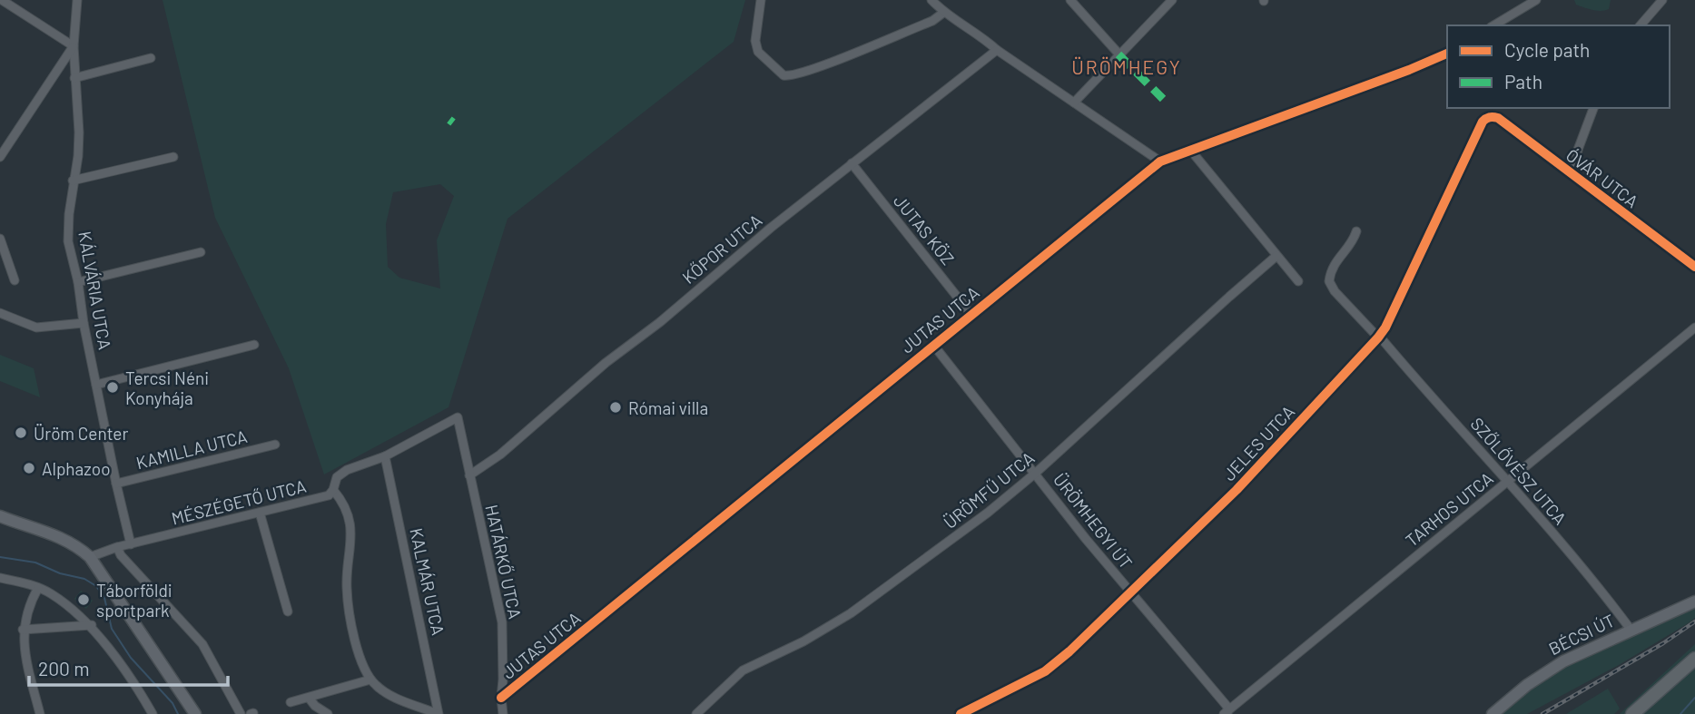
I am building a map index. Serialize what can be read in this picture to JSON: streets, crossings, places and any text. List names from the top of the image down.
{
  "streets": {
    "main road": ["BÉCSI ÚT"],
    "street": [
      "ÓVÁR UTCA",
      "JUTAS KÖZ",
      "KŐPOR UTCA",
      "KÁLVÁRIA UTCA",
      "JUTAS UTCA",
      "JELES UTCA",
      "KAMILLA UTCA",
      "SZŐLŐVÉSZ UTCA",
      "ÜRÖMFŰ UTCA",
      "MÉSZÉGETŐ UTCA",
      "TARHOS UTCA",
      "ÜRÖMHEGYI ÚT",
      "HATÁRKŐ UTCA",
      "KALMÁR UTCA"
    ]
  },
  "crossings": [
    ["ÓVÁR UTCA", "JELES UTCA"],
    ["JUTAS KÖZ", "KŐPOR UTCA"],
    ["JUTAS KÖZ", "JUTAS UTCA"],
    ["KŐPOR UTCA", "HATÁRKŐ UTCA"],
    ["KÁLVÁRIA UTCA", "KAMILLA UTCA"],
    ["KÁLVÁRIA UTCA", "MÉSZÉGETŐ UTCA"],
    ["JUTAS UTCA", "ÜRÖMHEGYI ÚT"],
    ["JUTAS UTCA", "HATÁRKŐ UTCA"],
    ["JELES UTCA", "SZŐLŐVÉSZ UTCA"],
    ["JELES UTCA", "ÜRÖMHEGYI ÚT"],
    ["SZŐLŐVÉSZ UTCA", "TARHOS UTCA"],
    ["SZŐLŐVÉSZ UTCA", "BÉCSI ÚT"],
    ["ÜRÖMFŰ UTCA", "ÜRÖMHEGYI ÚT"],
    ["MÉSZÉGETŐ UTCA", "HATÁRKŐ UTCA"],
    ["MÉSZÉGETŐ UTCA", "KALMÁR UTCA"],
    ["TARHOS UTCA", "ÜRÖMHEGYI ÚT"]
  ],
  "districts": ["ÜRÖMHEGY"],
  "places": [
    "Tercsi Néni Konyhája",
    "Római villa",
    "Üröm Center",
    "Alphazoo",
    "Táborföldi sportpark"
  ],
  "legend": ["Cycle path", "Path"],
  "scale_bar": "200 m"
}
